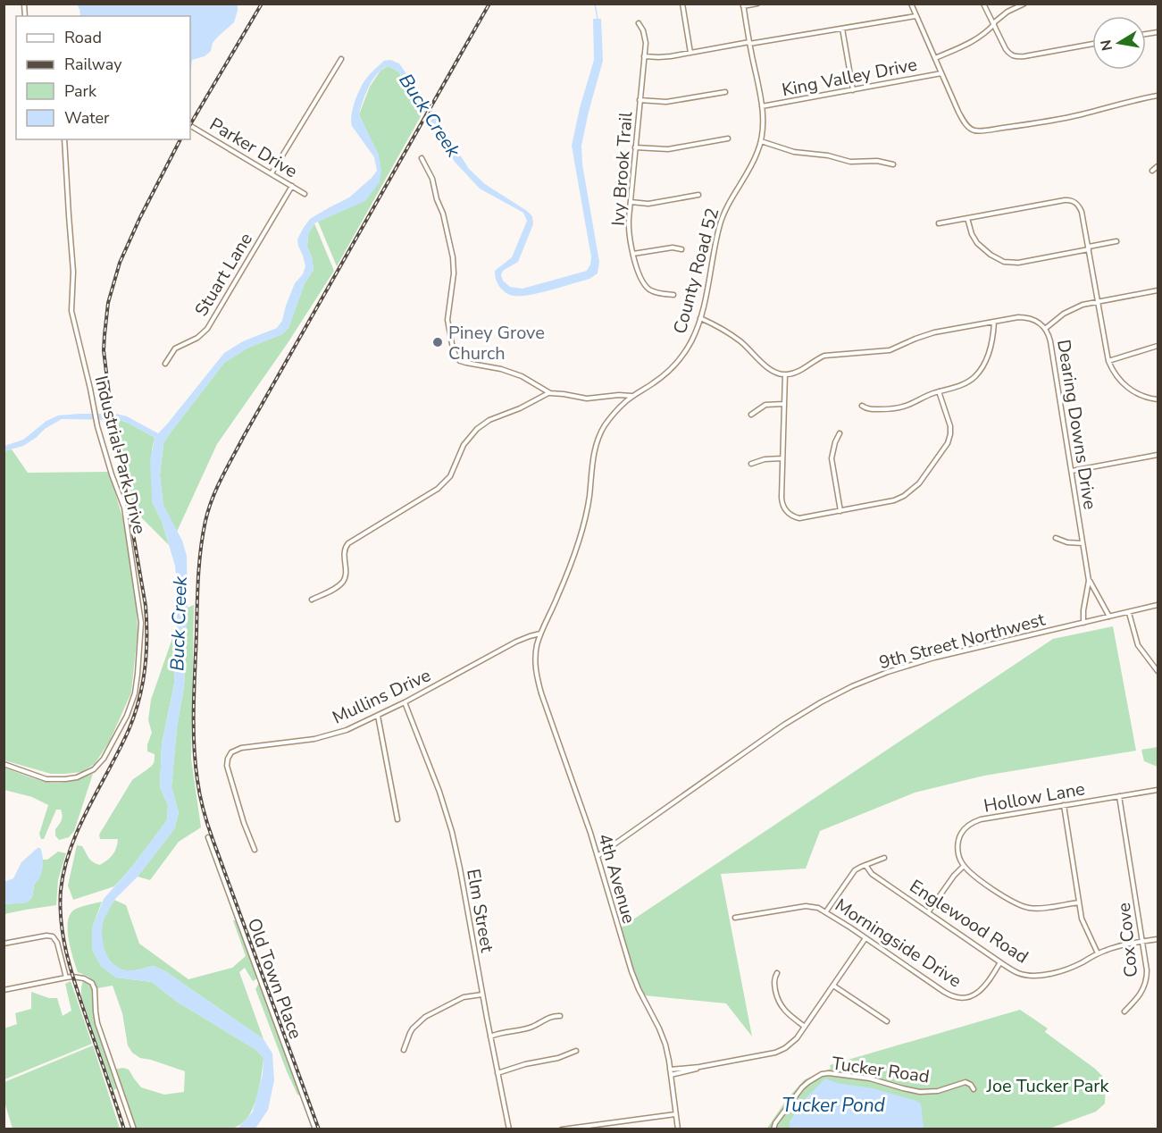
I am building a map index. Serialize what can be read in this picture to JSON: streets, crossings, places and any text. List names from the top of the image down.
{
  "streets": {
    "street": [
      "King Valley Drive",
      "Parker Drive",
      "Ivy Brook Trail",
      "County Road 52",
      "Stuart Lane",
      "Dearing Downs Drive",
      "Industrial Park Drive",
      "9th Street Northwest",
      "Mullins Drive",
      "Hollow Lane",
      "4th Avenue",
      "Elm Street",
      "Englewood Road",
      "Cox Cove",
      "Morningside Drive",
      "Old Town Place",
      "Tucker Road"
    ]
  },
  "crossings": [
    ["King Valley Drive", "County Road 52"],
    ["Parker Drive", "Stuart Lane"],
    ["County Road 52", "Mullins Drive"],
    ["County Road 52", "4th Avenue"],
    ["Dearing Downs Drive", "9th Street Northwest"],
    ["9th Street Northwest", "4th Avenue"],
    ["Mullins Drive", "4th Avenue"],
    ["Mullins Drive", "Elm Street"],
    ["Hollow Lane", "Cox Cove"],
    ["Englewood Road", "Cox Cove"],
    ["Englewood Road", "Morningside Drive"]
  ],
  "water": ["Buck Creek", "Tucker Pond"],
  "parks": ["Joe Tucker Park"],
  "places": ["Piney Grove Church"],
  "legend": [
    "Road",
    "Railway",
    "Park",
    "Water"
  ],
  "north": "left"
}
